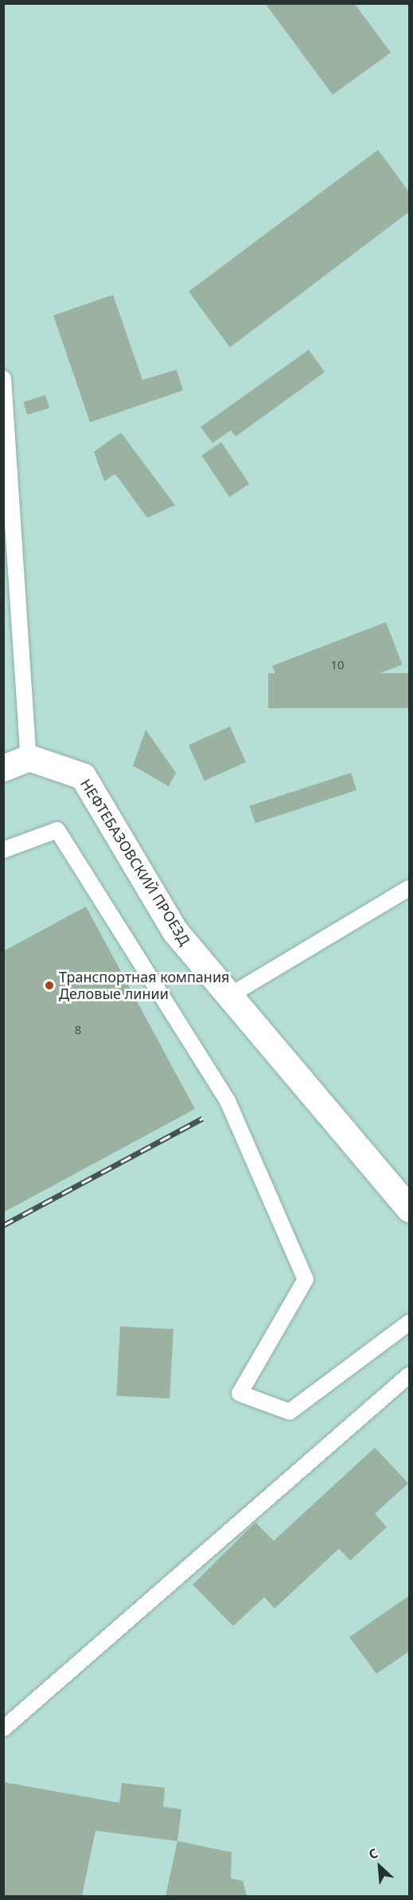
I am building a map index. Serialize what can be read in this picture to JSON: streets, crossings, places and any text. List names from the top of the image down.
{
  "streets": {
    "street": ["НЕФТЕБАЗОВСКИЙ ПРОЕЗД"]
  },
  "places": ["Транспортная компания Деловые линии"],
  "house_numbers": ["10", "8"],
  "north": "top left"
}
